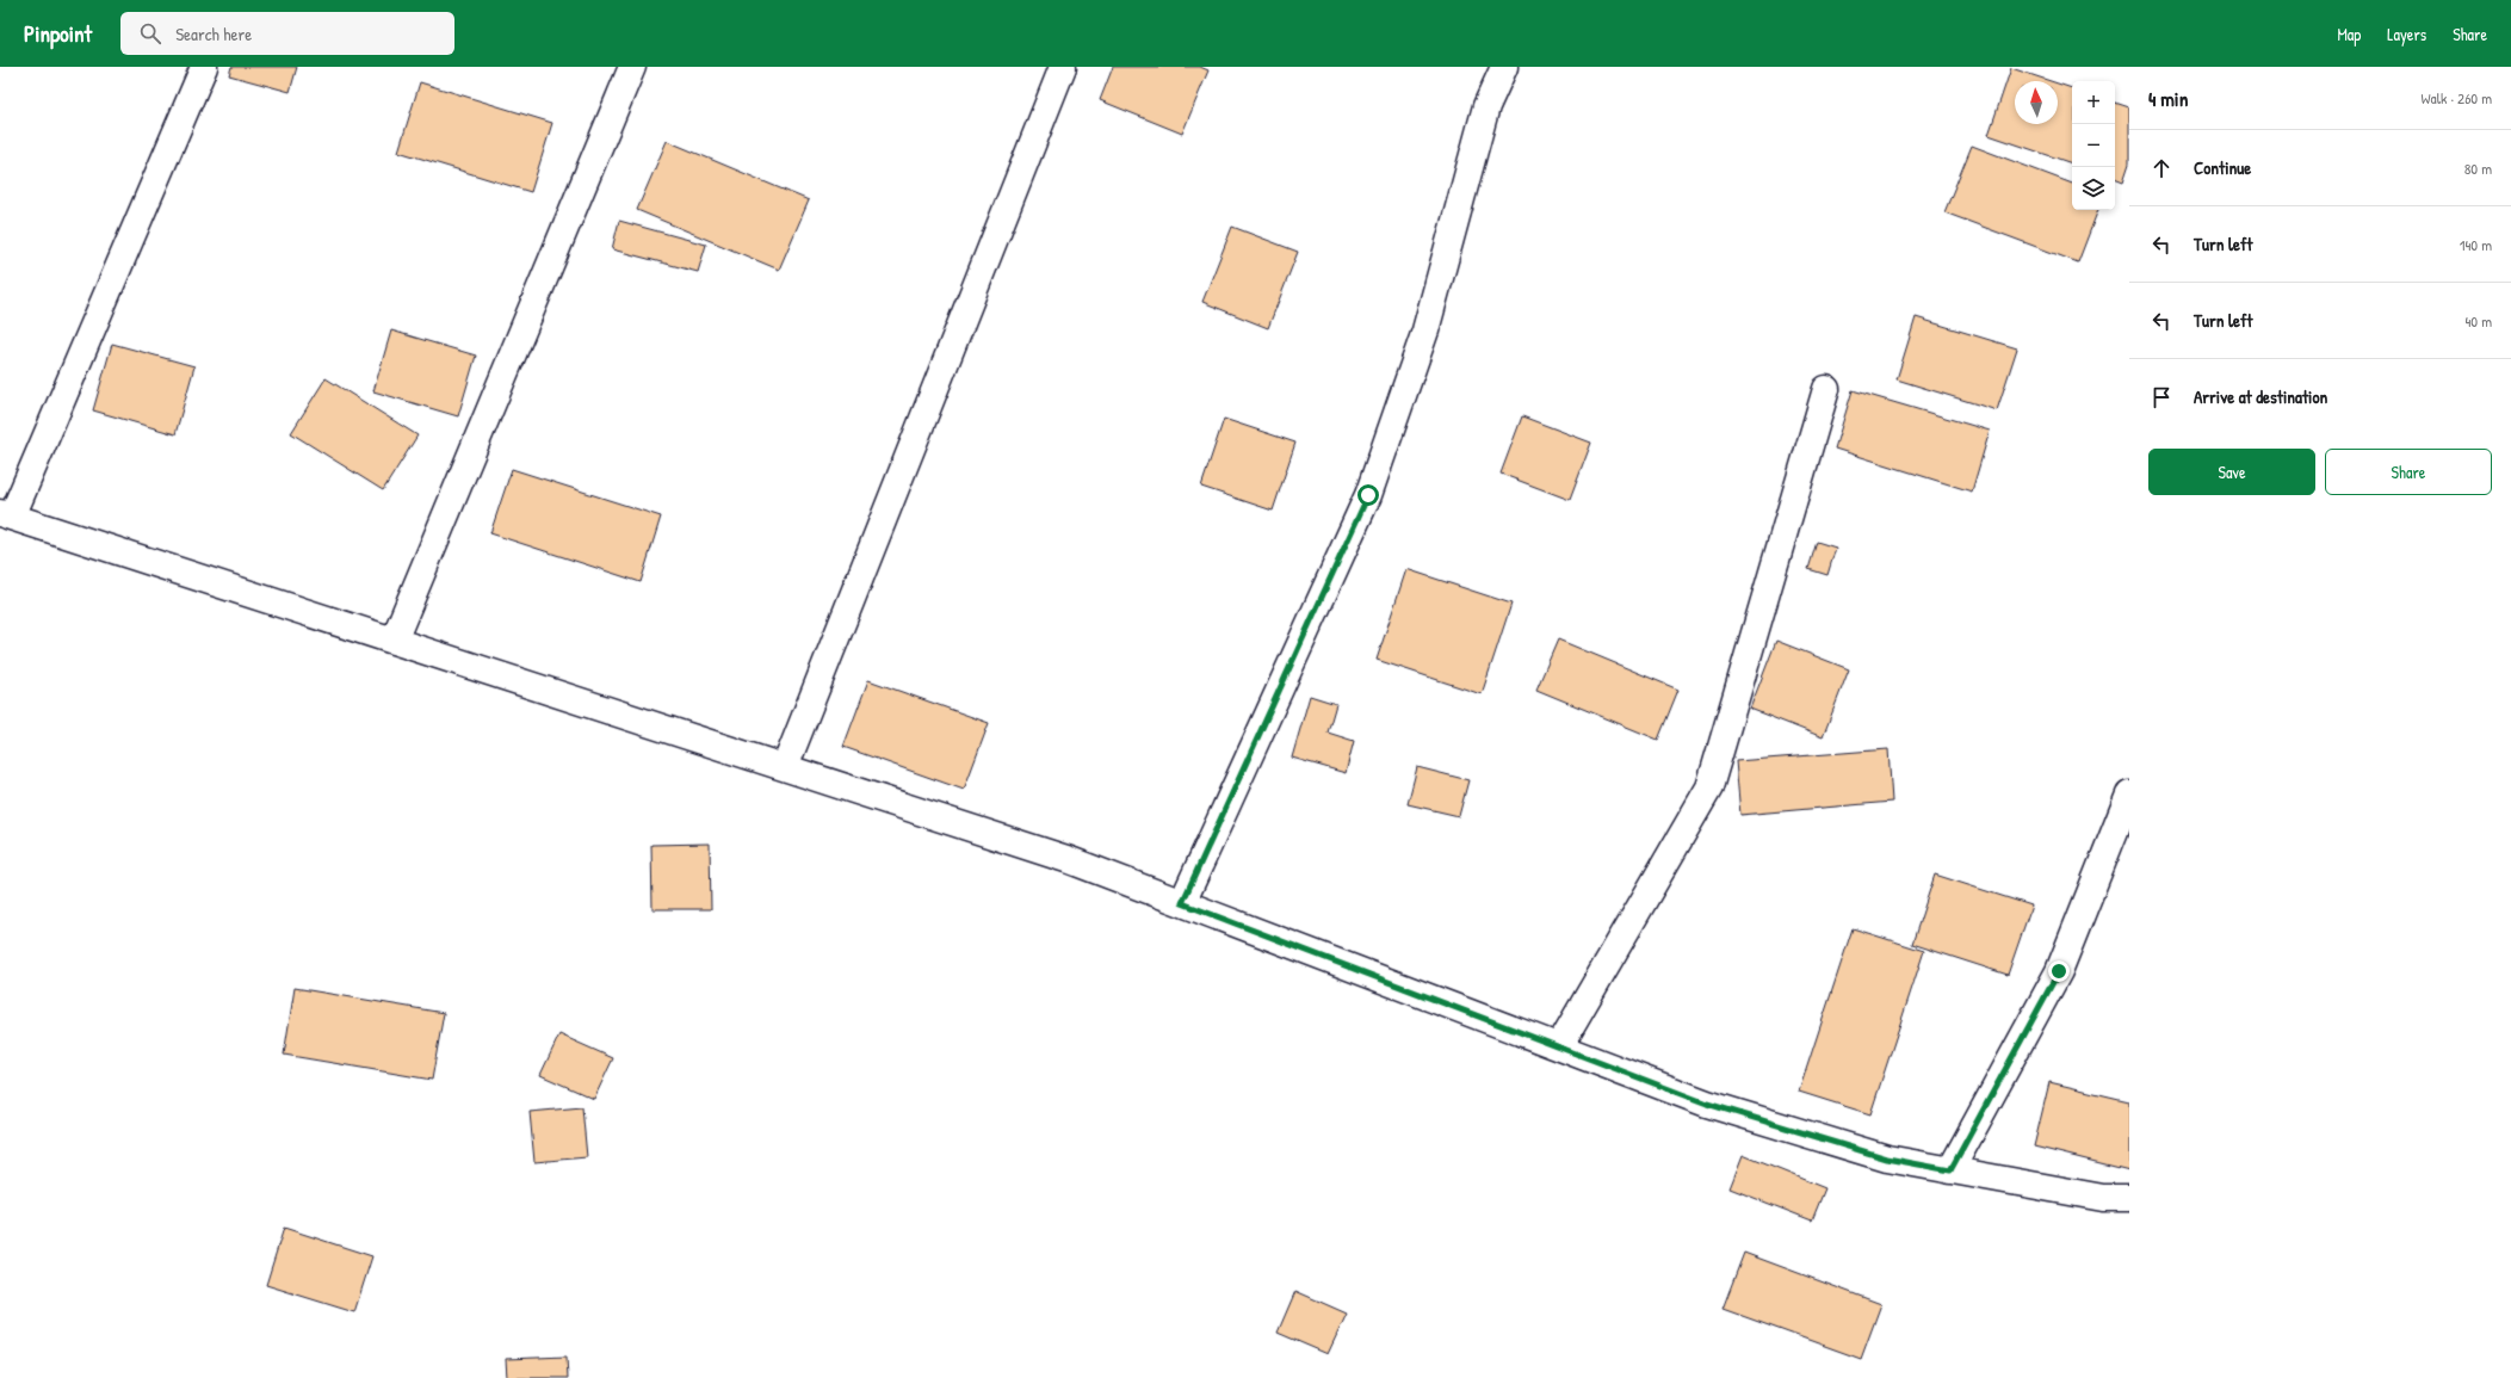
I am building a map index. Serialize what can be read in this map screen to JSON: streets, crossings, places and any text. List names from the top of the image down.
{
  "north": "top",
  "page": {
    "header": "Pinpoint",
    "search": "Search here",
    "nav": ["Map", "Layers", "Share"],
    "heading": ["4 min", "Walk · 260 m"],
    "map_buttons": ["+", "−"],
    "list": [
      ["Continue", "80 m"],
      ["Turn left", "140 m"],
      ["Turn left", "40 m"],
      "Arrive at destination"
    ],
    "buttons": ["Save", "Share"]
  }
}
